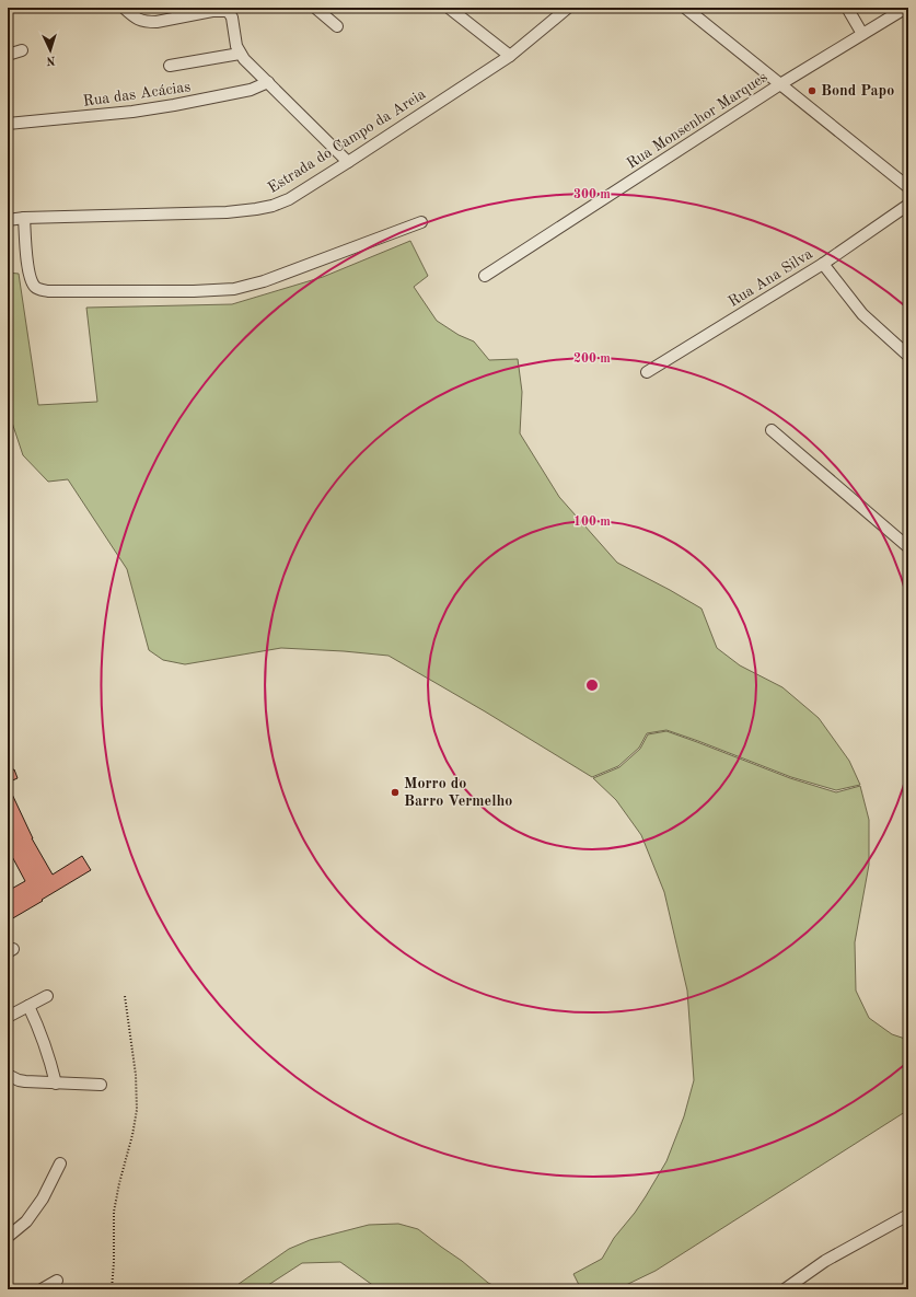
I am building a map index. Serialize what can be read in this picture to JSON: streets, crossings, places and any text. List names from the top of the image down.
{
  "streets": {
    "street": [
      "Rua das Acácias",
      "Rua Monsenhor Marques",
      "Estrada do Campo da Areia",
      "Rua Ana Silva"
    ]
  },
  "places": ["Bond Papo", "Morro do Barro Vermelho"],
  "north": "bottom",
  "rings": ["300 m", "200 m", "100 m"]
}
